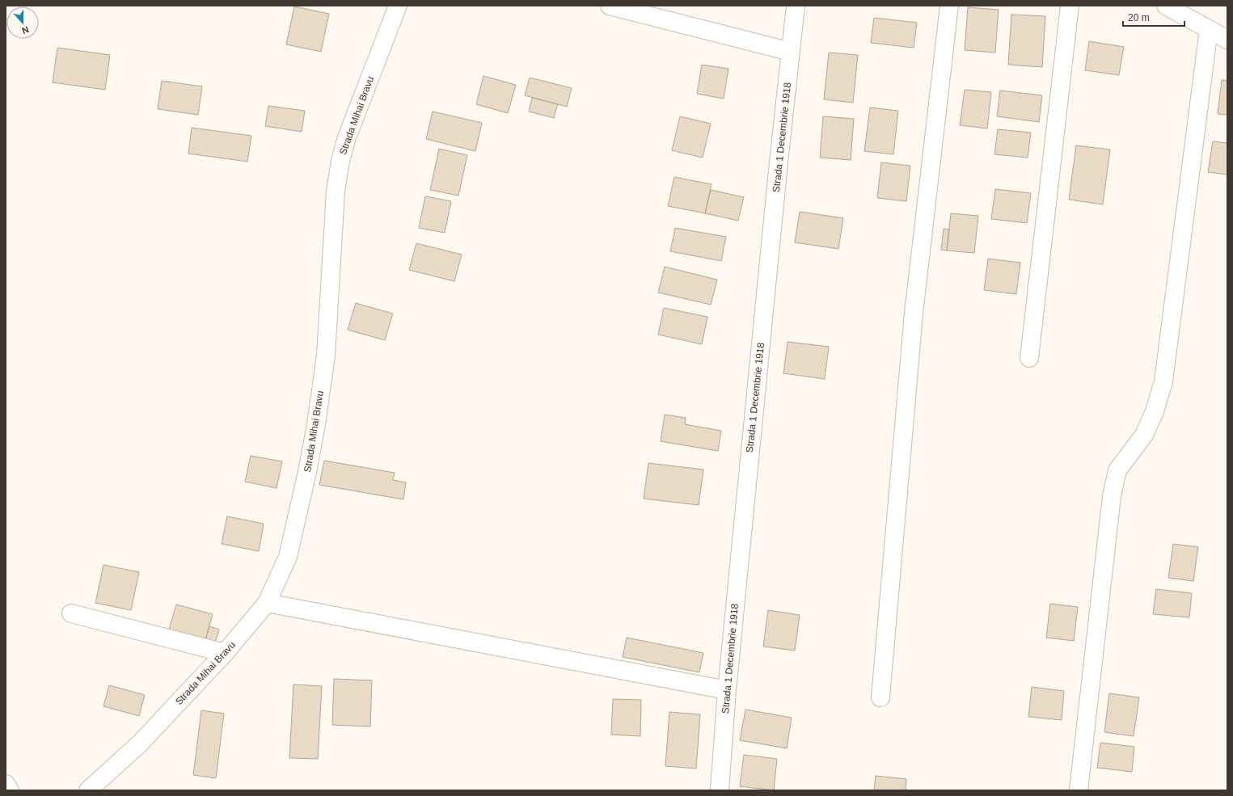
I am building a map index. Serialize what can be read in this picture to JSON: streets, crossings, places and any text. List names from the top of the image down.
{
  "streets": {
    "street": ["Strada Mihai Bravu", "Strada 1 Decembrie 1918"]
  },
  "scale_bar": "20 m",
  "north": "bottom"
}
